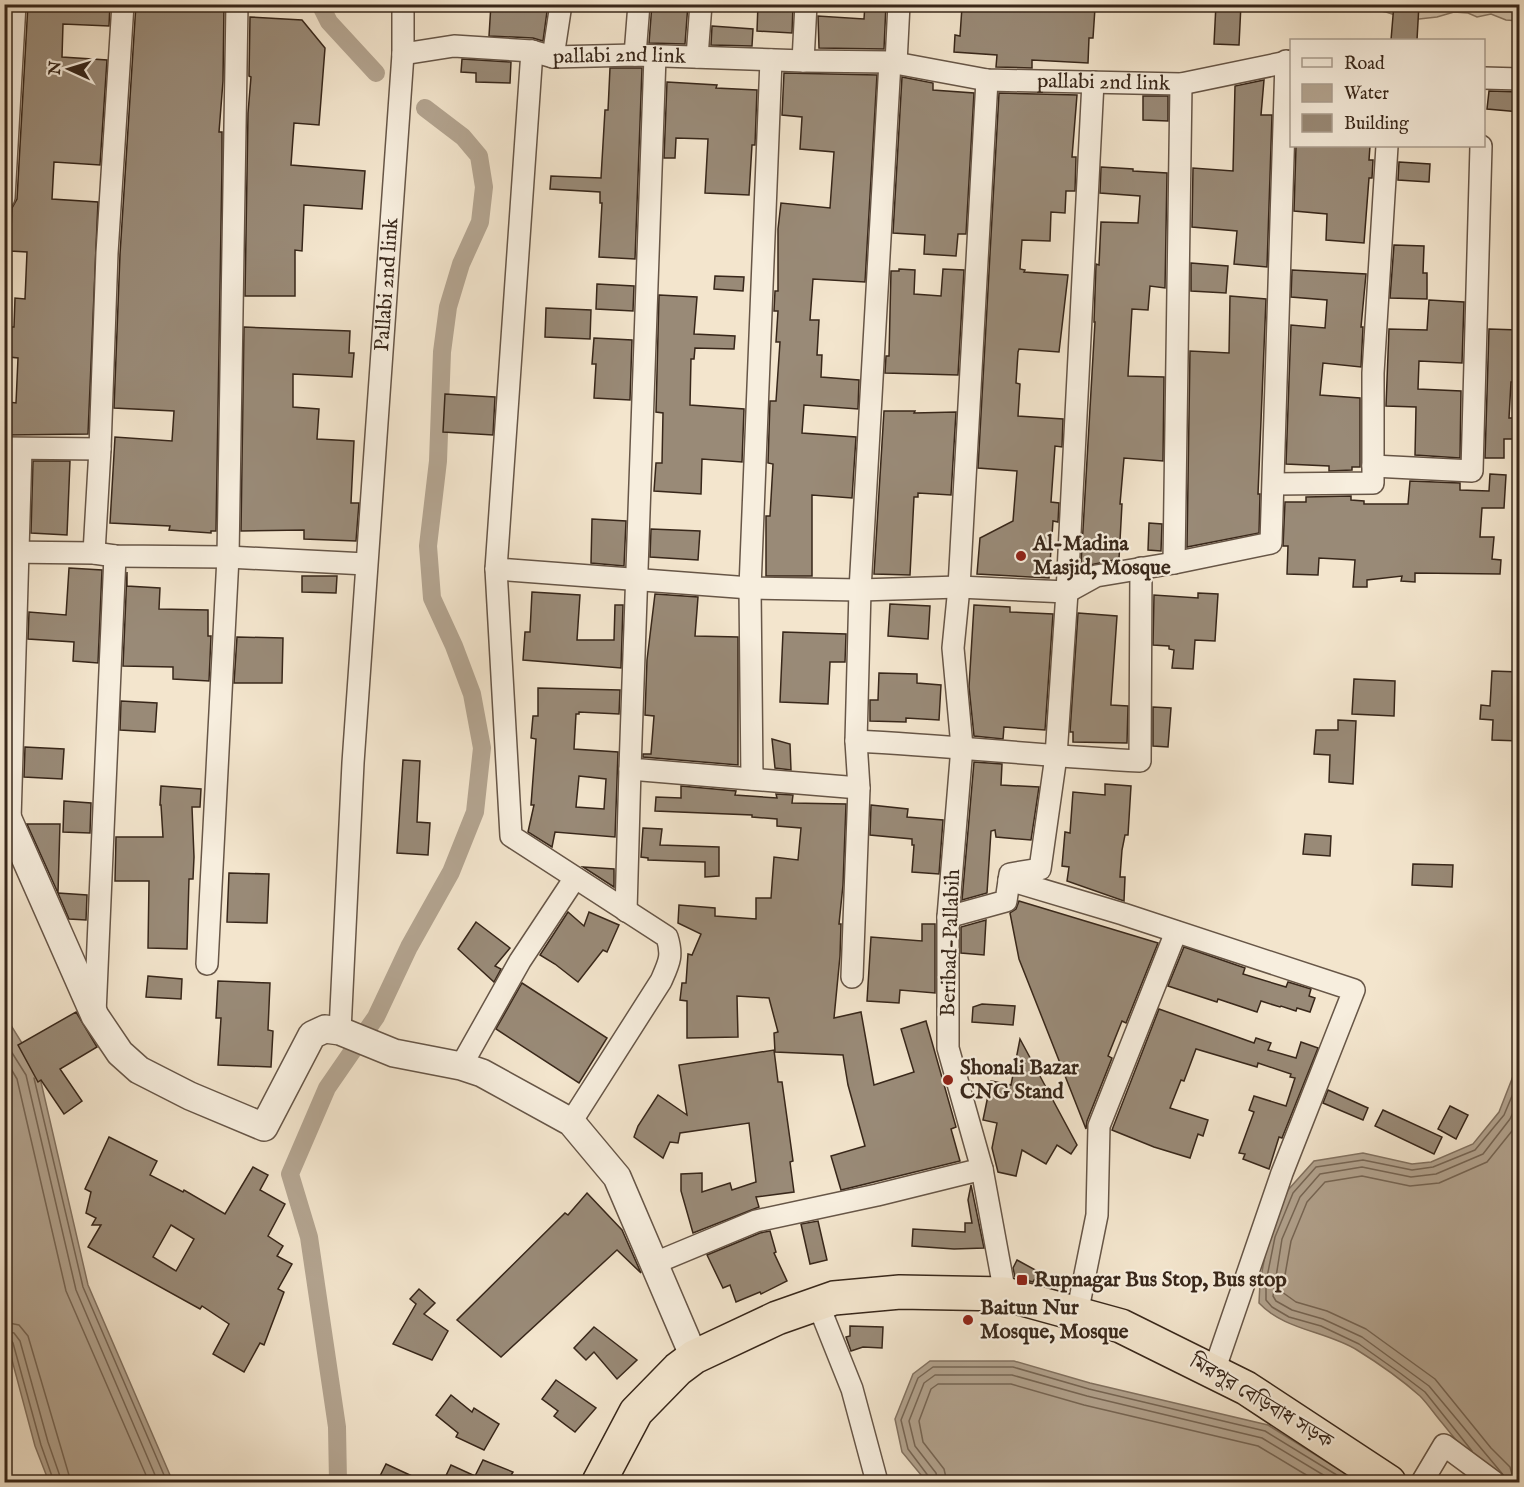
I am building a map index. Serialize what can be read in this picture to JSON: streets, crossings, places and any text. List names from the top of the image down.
{
  "streets": {
    "highway": ["মিরপুর বেড়িবাধ সড়ক"],
    "street": ["pallabi 2nd link", "Pallabi 2nd link", "Beribad-Pallabih"]
  },
  "crossings": [
    ["pallabi 2nd link", "Pallabi 2nd link"],
    ["pallabi 2nd link", "Beribad-Pallabih"],
    ["Beribad-Pallabih", "মিরপুর বেড়িবাধ সড়ক"]
  ],
  "places": {
    "other": ["Al-Madina Masjid, Mosque", "Shonali Bazar CNG Stand", "Baitun Nur Mosque, Mosque"],
    "transit": ["Rupnagar Bus Stop, Bus stop"]
  },
  "legend": ["Road", "Water", "Building"],
  "north": "left"
}
